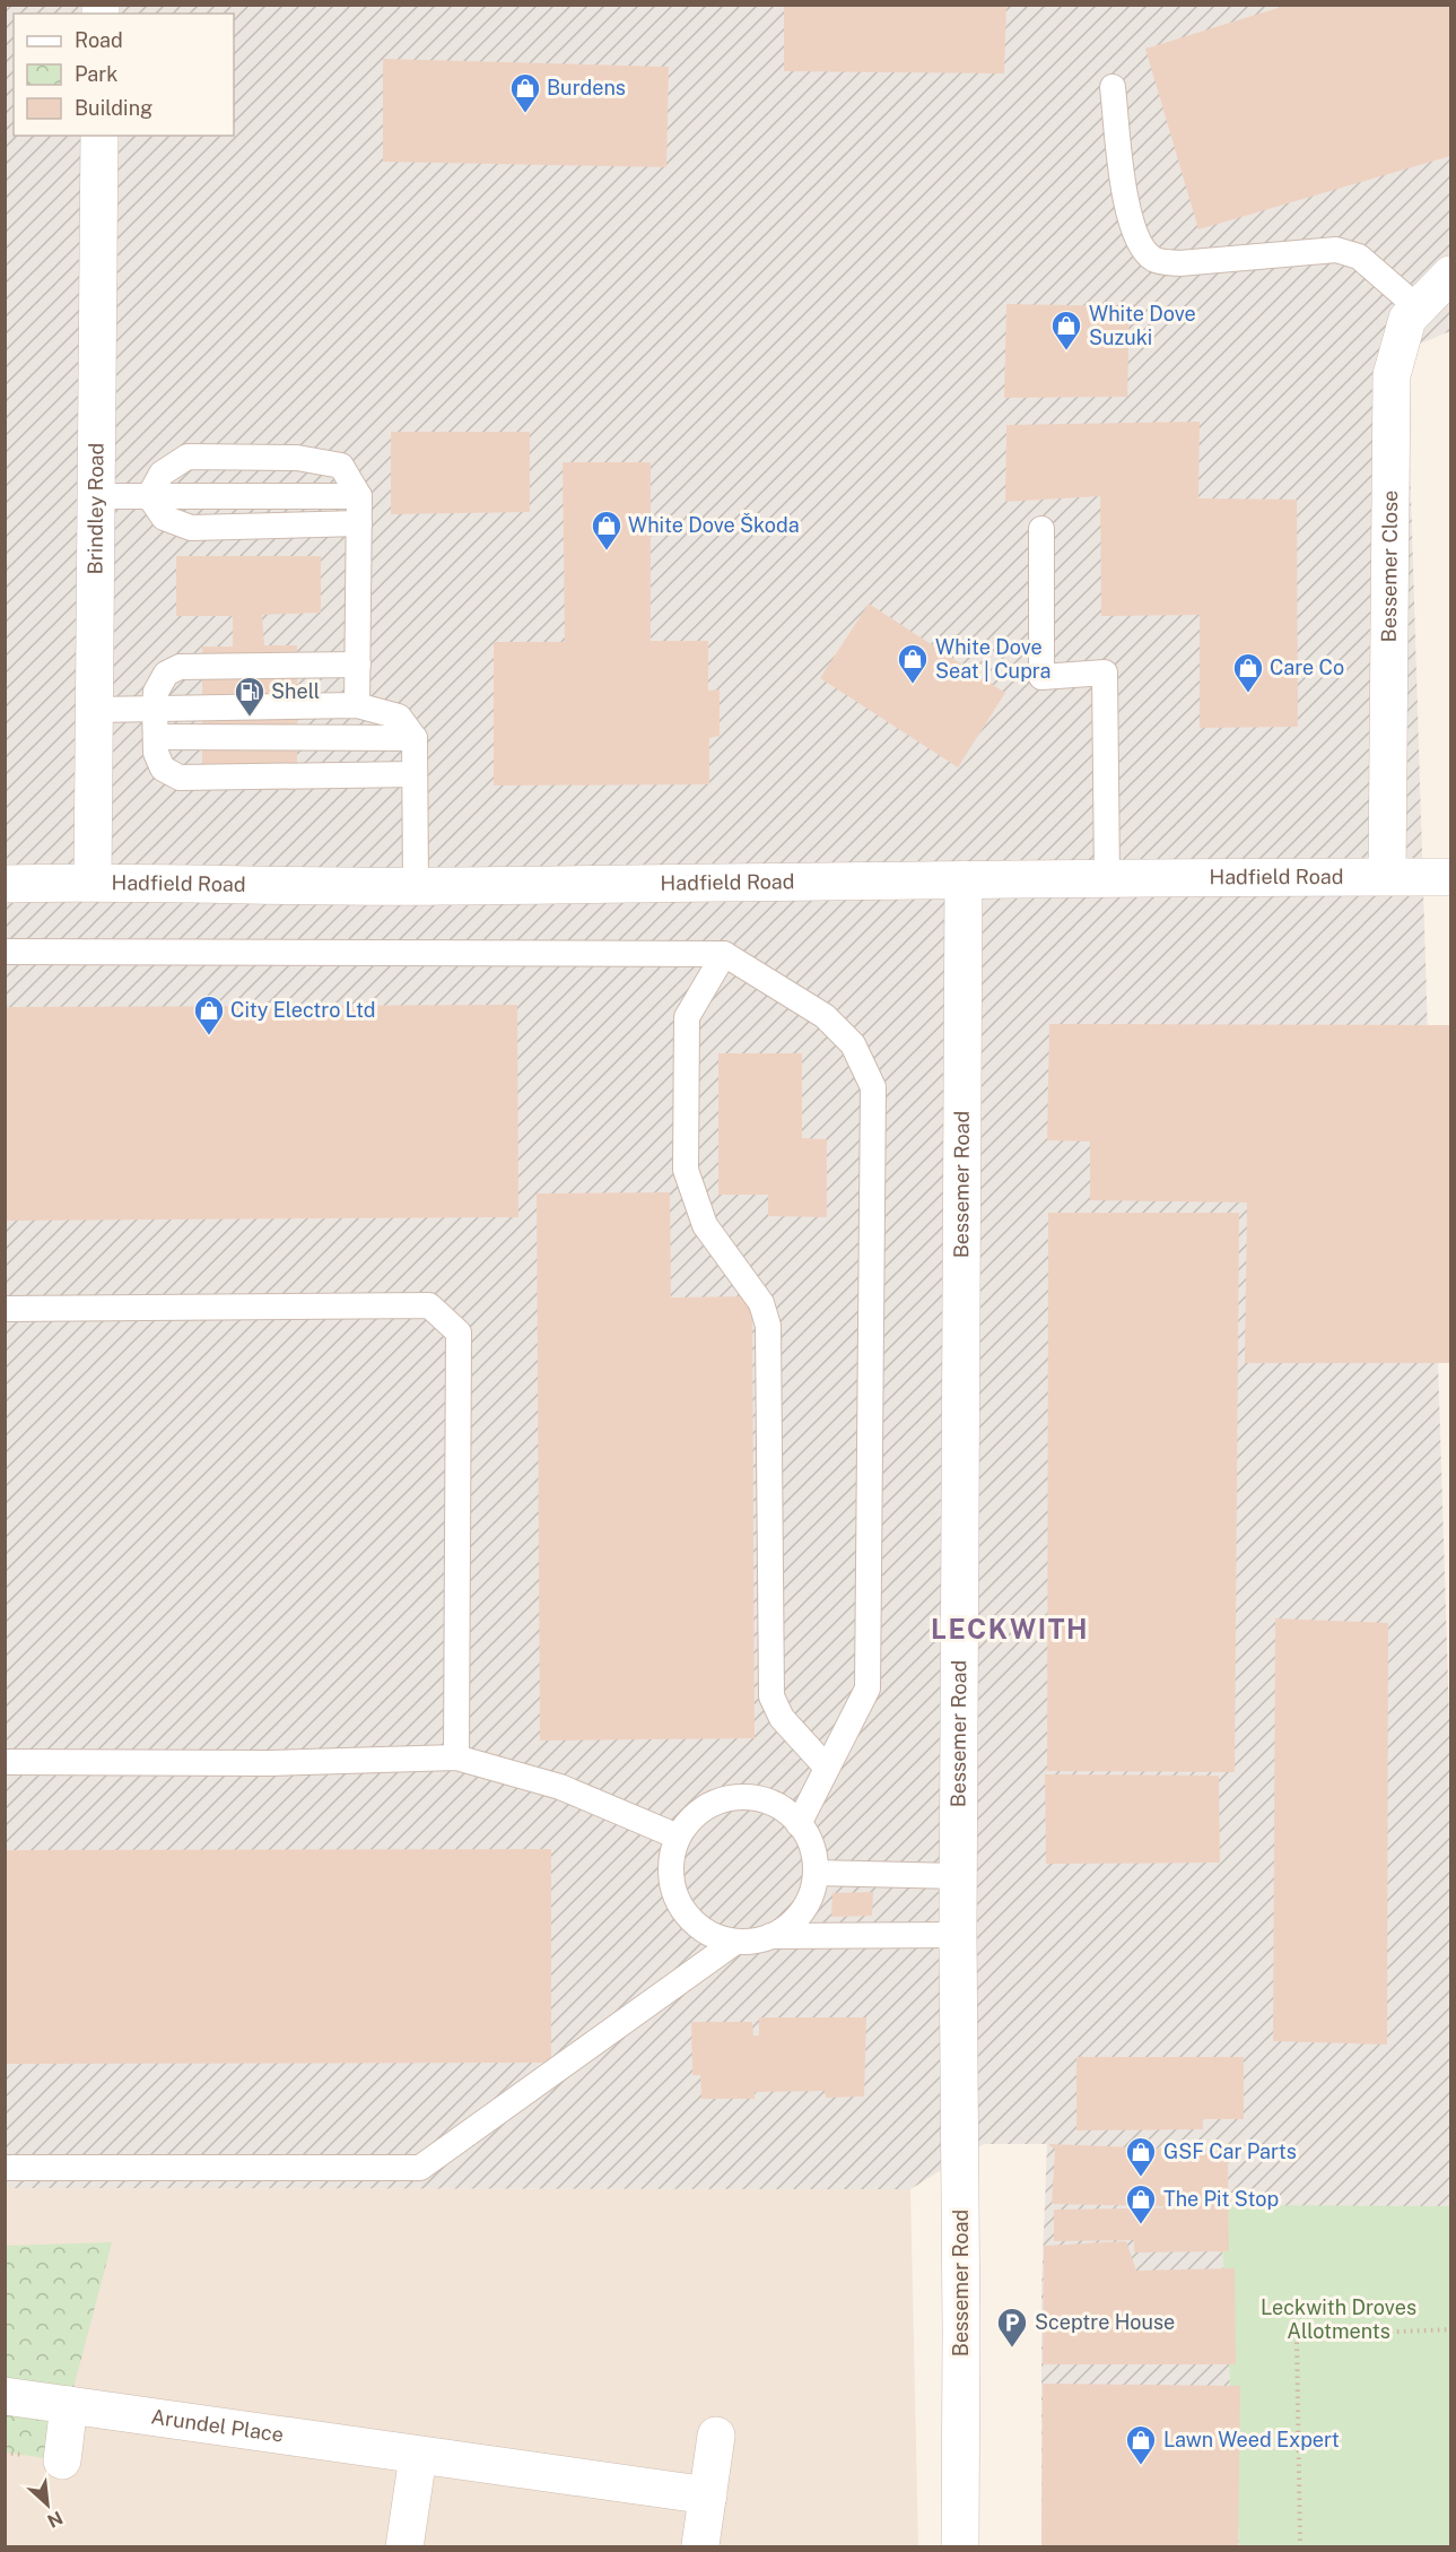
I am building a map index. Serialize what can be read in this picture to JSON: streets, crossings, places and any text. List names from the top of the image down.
{
  "streets": {
    "street": [
      "Brindley Road",
      "Bessemer Close",
      "Hadfield Road",
      "Bessemer Road",
      "Arundel Place"
    ]
  },
  "crossings": [
    ["Brindley Road", "Hadfield Road"],
    ["Bessemer Close", "Hadfield Road"],
    ["Hadfield Road", "Bessemer Road"]
  ],
  "districts": ["LECKWITH"],
  "parks": ["Leckwith Droves Allotments"],
  "places": {
    "shop": [
      "Burdens",
      "White Dove Suzuki",
      "White Dove Škoda",
      "White Dove Seat | Cupra",
      "Care Co",
      "City Electro Ltd",
      "GSF Car Parts",
      "The Pit Stop",
      "Lawn Weed Expert"
    ],
    "fuel station": ["Shell"],
    "parking": ["Sceptre House"]
  },
  "legend": ["Road", "Park", "Building"],
  "north": "bottom right"
}
